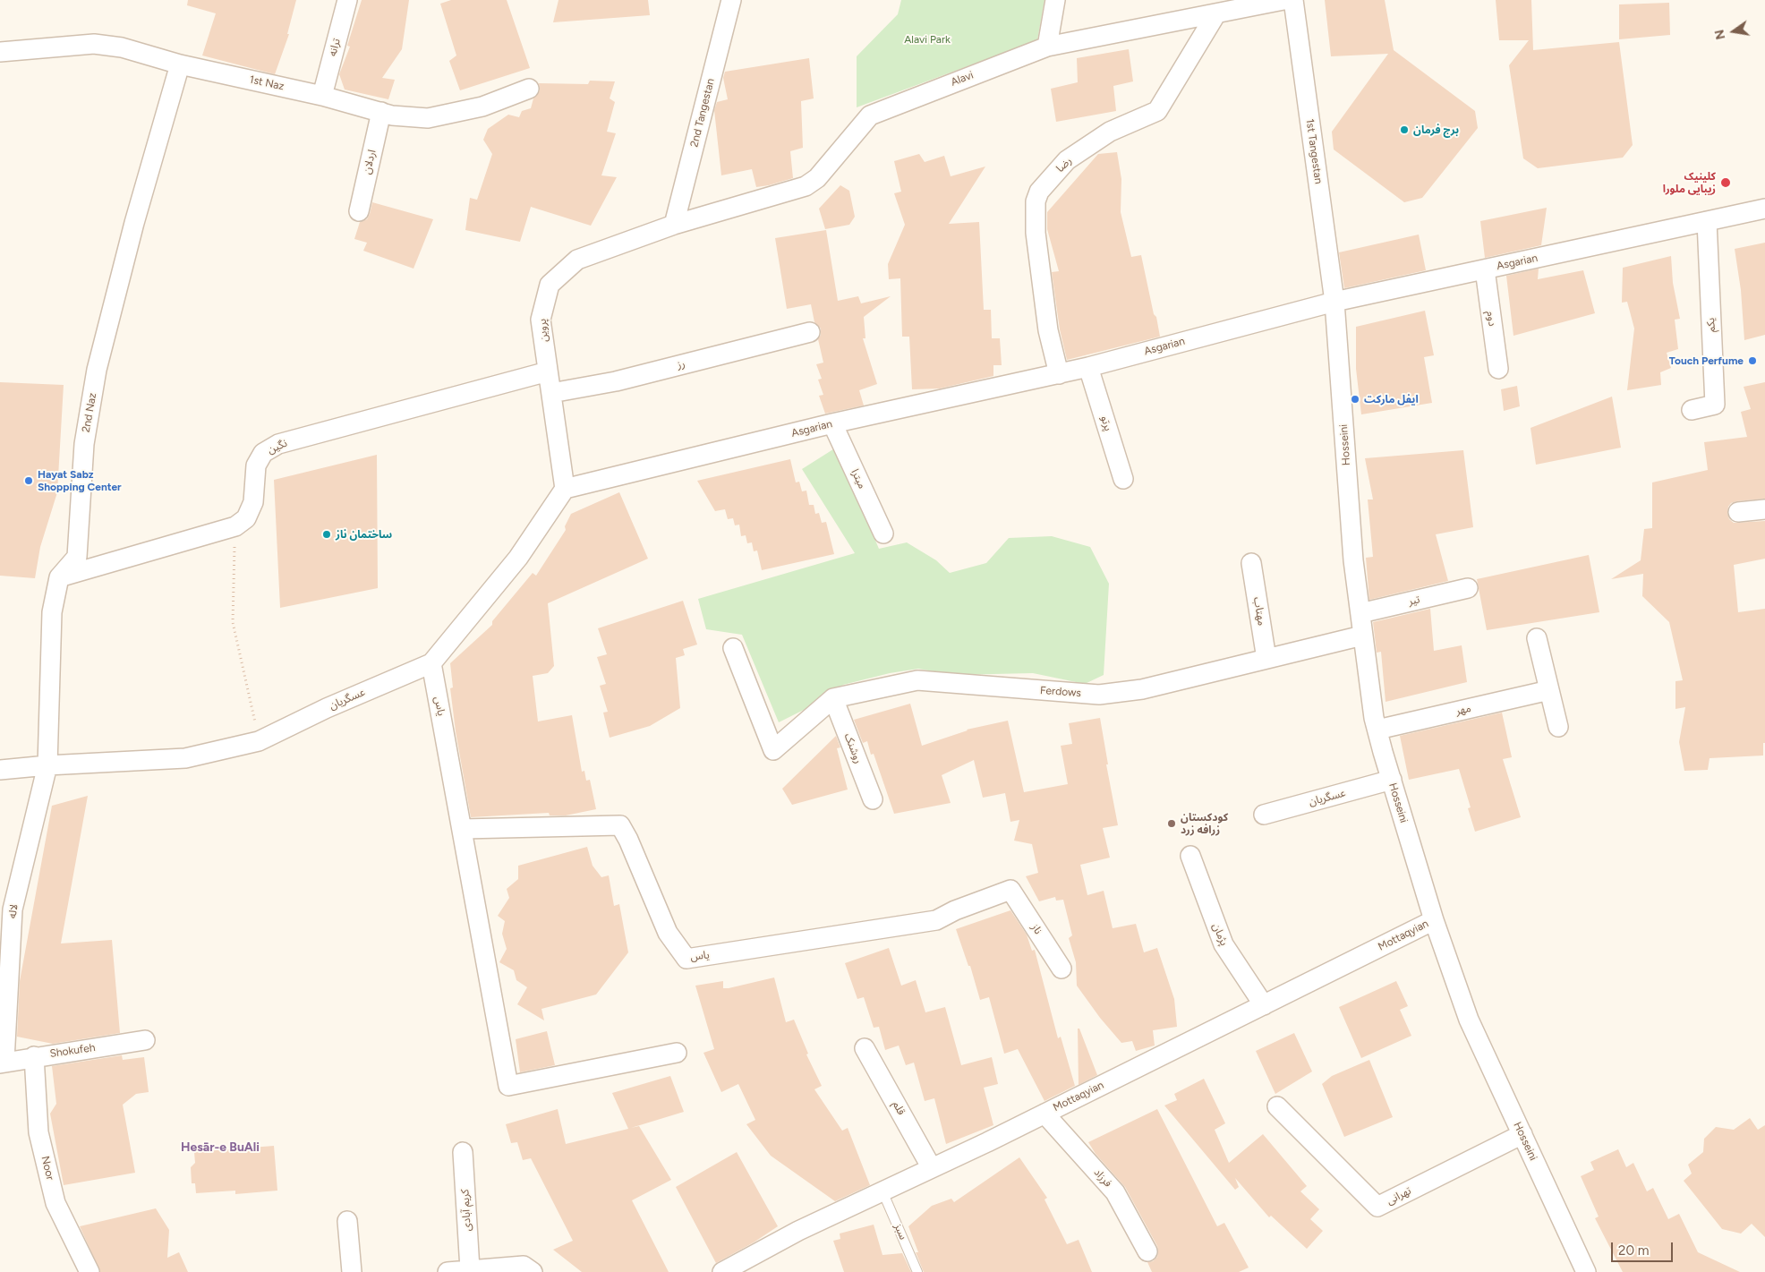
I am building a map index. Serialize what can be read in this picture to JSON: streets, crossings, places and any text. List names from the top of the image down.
{
  "streets": {
    "street": [
      "ترانه",
      "Alavi",
      "1st Naz",
      "2nd Tangestan",
      "1st Tangestan",
      "اردلان",
      "رضا",
      "Asgarian",
      "دوم",
      "یکم",
      "پروین",
      "رز",
      "2nd Naz",
      "پرتو",
      "Hosseini",
      "نگین",
      "میترا",
      "تیر",
      "مهتاب",
      "Ferdows",
      "عسگریان",
      "یاس",
      "مهر",
      "روشنک",
      "لاله",
      "ناز",
      "پژمان",
      "Mottaqyian",
      "Shokufeh",
      "قلم",
      "Noor",
      "فرزاد",
      "تهرانی",
      "کریم آبادی"
    ],
    "lane": ["سبز"]
  },
  "crossings": [
    ["ترانه", "1st Naz"],
    ["Alavi", "2nd Tangestan"],
    ["Alavi", "رضا"],
    ["Alavi", "پروین"],
    ["1st Naz", "اردلان"],
    ["1st Naz", "2nd Naz"],
    ["2nd Tangestan", "پروین"],
    ["1st Tangestan", "Asgarian"],
    ["1st Tangestan", "Hosseini"],
    ["رضا", "Asgarian"],
    ["Asgarian", "دوم"],
    ["Asgarian", "یکم"],
    ["Asgarian", "پروین"],
    ["Asgarian", "پرتو"],
    ["Asgarian", "Hosseini"],
    ["Asgarian", "میترا"],
    ["Asgarian", "عسگریان"],
    ["پروین", "رز"],
    ["پروین", "نگین"],
    ["پروین", "عسگریان"],
    ["Hosseini", "تیر"],
    ["Hosseini", "Ferdows"],
    ["Hosseini", "عسگریان"],
    ["Hosseini", "مهر"],
    ["Hosseini", "Mottaqyian"],
    ["Hosseini", "تهرانی"],
    ["مهتاب", "Ferdows"],
    ["Ferdows", "روشنک"],
    ["عسگریان", "یاس"],
    ["عسگریان", "لاله"],
    ["یاس", "ناز"],
    ["لاله", "Shokufeh"],
    ["پژمان", "Mottaqyian"],
    ["Mottaqyian", "قلم"],
    ["Mottaqyian", "فرزاد"],
    ["Mottaqyian", "سبز"],
    ["Shokufeh", "Noor"]
  ],
  "districts": ["Hesār-e BuAli"],
  "parks": ["Alavi Park"],
  "places": [
    "برج فرمان",
    "کلینیک زیبایی ملورا",
    "Touch Perfume",
    "ایفل مارکت",
    "Hayat Sabz Shopping Center",
    "ساختمان ناز",
    "کودکستان زرافه زرد"
  ],
  "scale_bar": "20 m",
  "north": "left"
}
